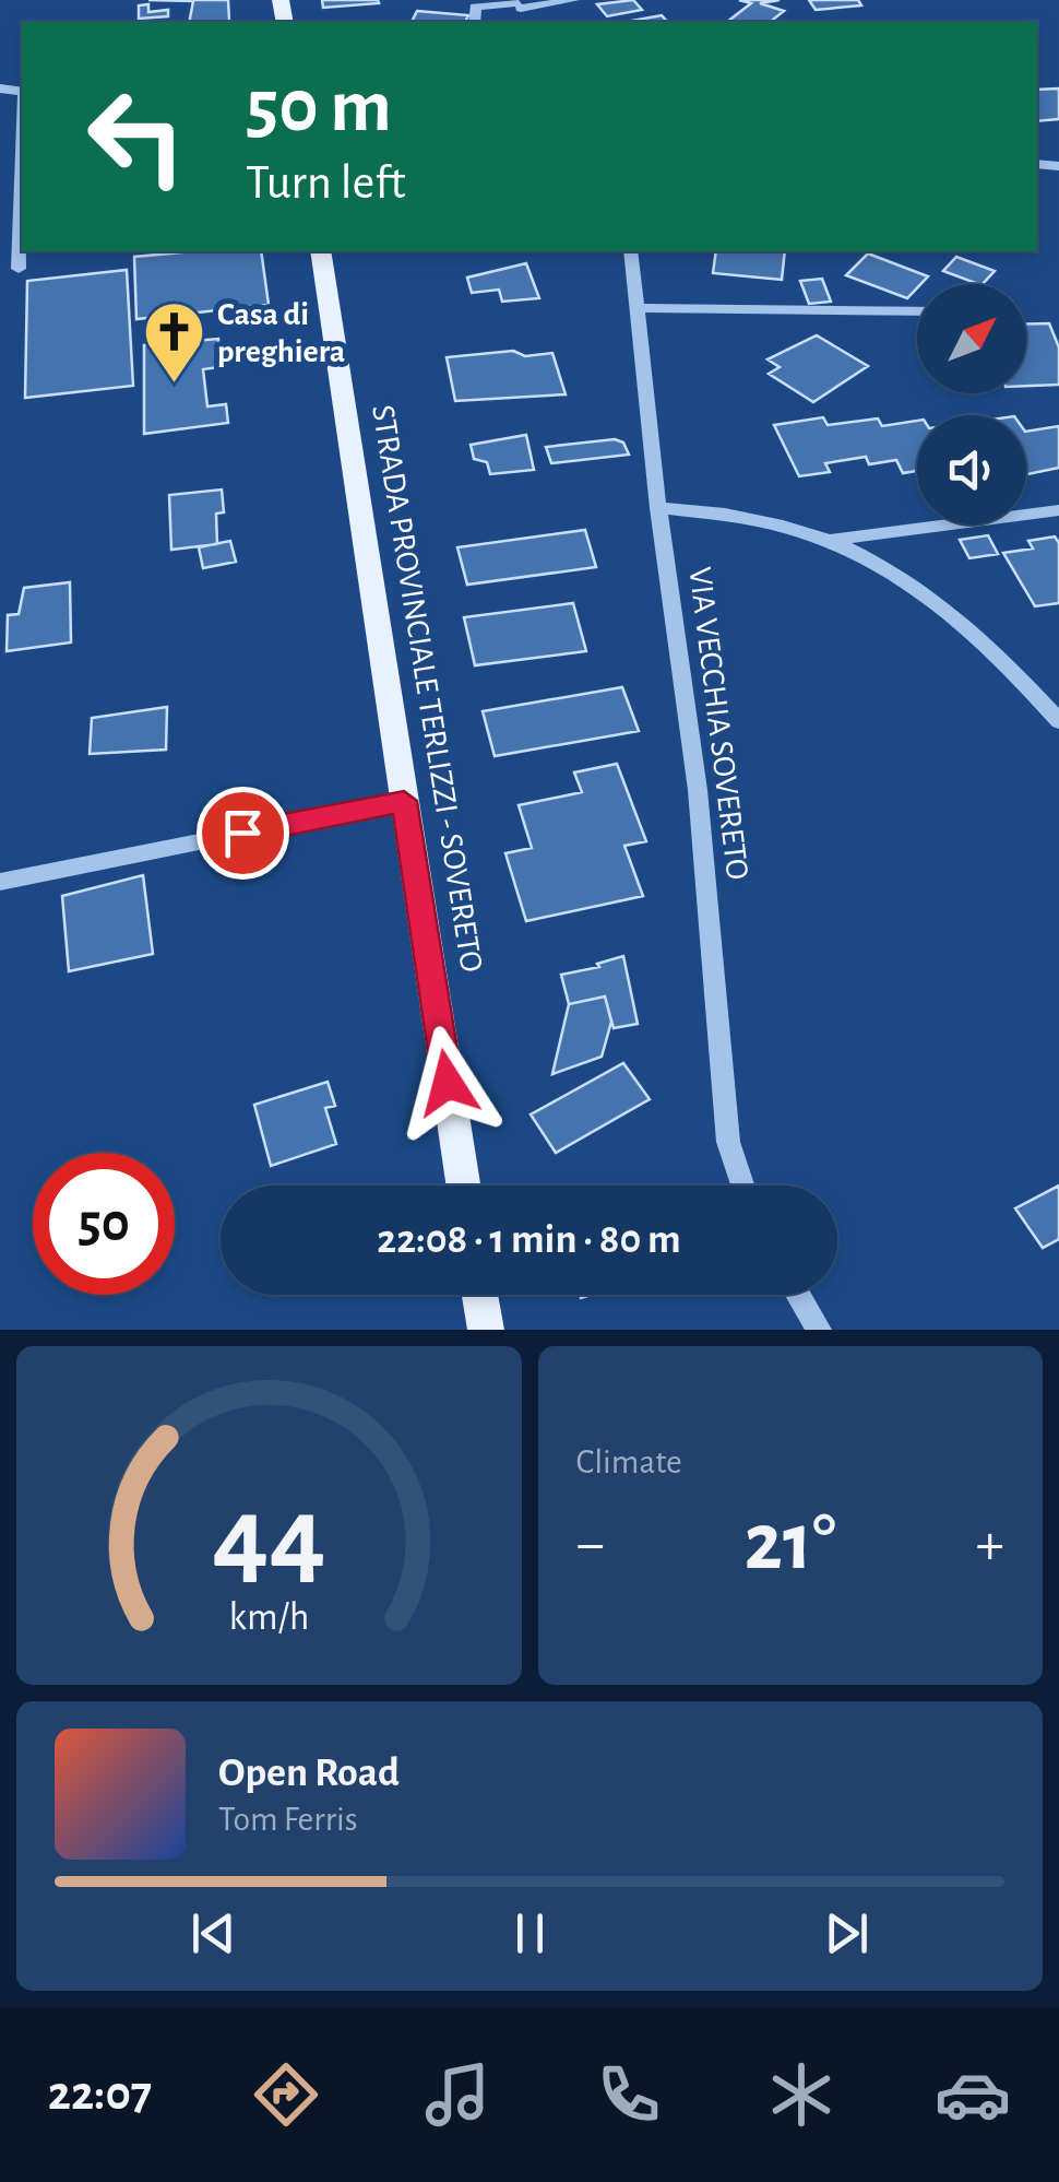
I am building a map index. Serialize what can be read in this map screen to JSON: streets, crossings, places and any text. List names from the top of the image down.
{
  "streets": {
    "main road": ["STRADA PROVINCIALE TERLIZZI - SOVERETO"],
    "street": ["VIA VECCHIA SOVERETO"]
  },
  "places": {
    "church": ["Casa di preghiera"]
  },
  "north": "top right",
  "page": {
    "turn": ["50 m", "Turn left"],
    "limit": "50",
    "trip": "22:08 · 1 min · 80 m",
    "tile": "Climate",
    "heat": ["−", "21°", "+"],
    "song": ["Open Road", "Tom Ferris"],
    "tabs": "22:07",
    "gauge": ["44", "km/h"]
  }
}
